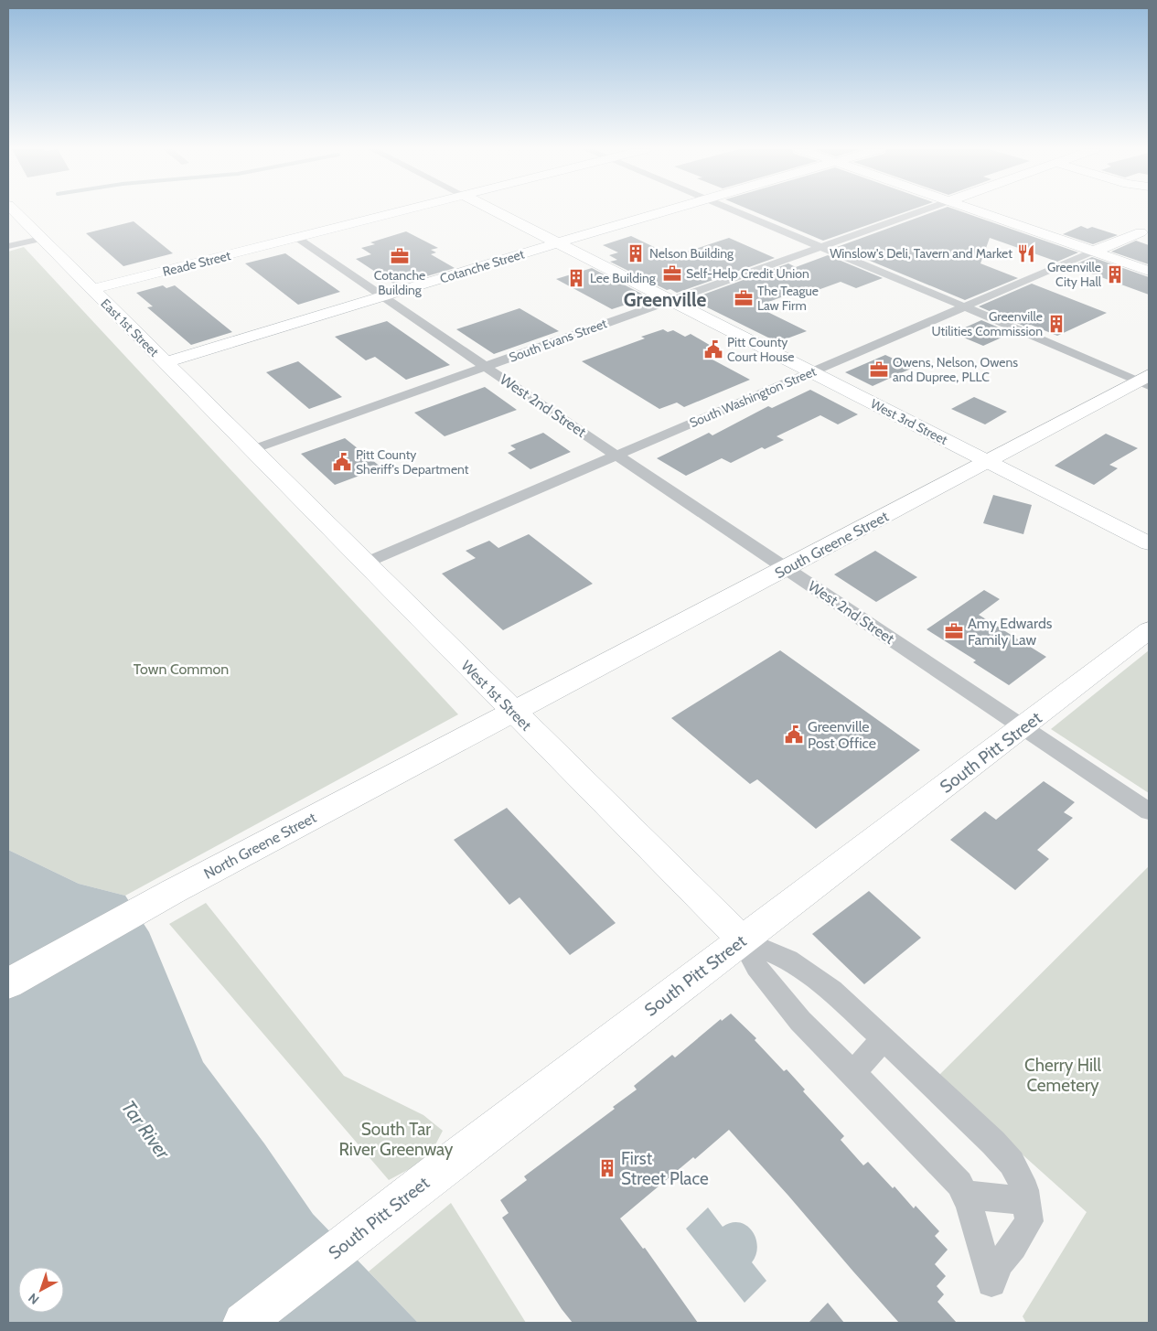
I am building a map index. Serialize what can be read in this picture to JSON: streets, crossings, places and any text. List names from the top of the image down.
{
  "streets": {
    "street": [
      "Reade Street",
      "Cotanche Street",
      "East 1st Street",
      "South Evans Street",
      "South Washington Street",
      "West 2nd Street",
      "West 3rd Street",
      "South Greene Street",
      "West 1st Street",
      "South Pitt Street",
      "North Greene Street"
    ]
  },
  "crossings": [
    ["Reade Street", "East 1st Street"],
    ["Reade Street", "West 2nd Street"],
    ["Cotanche Street", "East 1st Street"],
    ["Cotanche Street", "West 2nd Street"],
    ["Cotanche Street", "West 3rd Street"],
    ["East 1st Street", "South Evans Street"],
    ["East 1st Street", "West 1st Street"],
    ["South Evans Street", "West 2nd Street"],
    ["South Evans Street", "West 3rd Street"],
    ["South Evans Street", "West 1st Street"],
    ["South Washington Street", "West 2nd Street"],
    ["South Washington Street", "West 3rd Street"],
    ["South Washington Street", "West 1st Street"],
    ["West 2nd Street", "South Greene Street"],
    ["West 2nd Street", "South Pitt Street"],
    ["West 3rd Street", "South Greene Street"],
    ["South Greene Street", "West 1st Street"],
    ["South Greene Street", "North Greene Street"],
    ["West 1st Street", "South Pitt Street"],
    ["West 1st Street", "North Greene Street"]
  ],
  "districts": ["Greenville"],
  "water": ["Tar River"],
  "parks": ["Town Common", "Cherry Hill Cemetery", "South Tar River Greenway"],
  "places": {
    "building": [
      "Nelson Building",
      "Greenville City Hall",
      "Lee Building",
      "Greenville Utilities Commission",
      "First Street Place"
    ],
    "restaurant": ["Winslow's Deli, Tavern and Market"],
    "office": [
      "Cotanche Building",
      "Self-Help Credit Union",
      "The Teague Law Firm",
      "Owens, Nelson, Owens and Dupree, PLLC",
      "Amy Edwards Family Law"
    ],
    "public building": ["Pitt County Court House", "Pitt County Sheriff's Department", "Greenville Post Office"]
  },
  "north": "bottom left"
}
